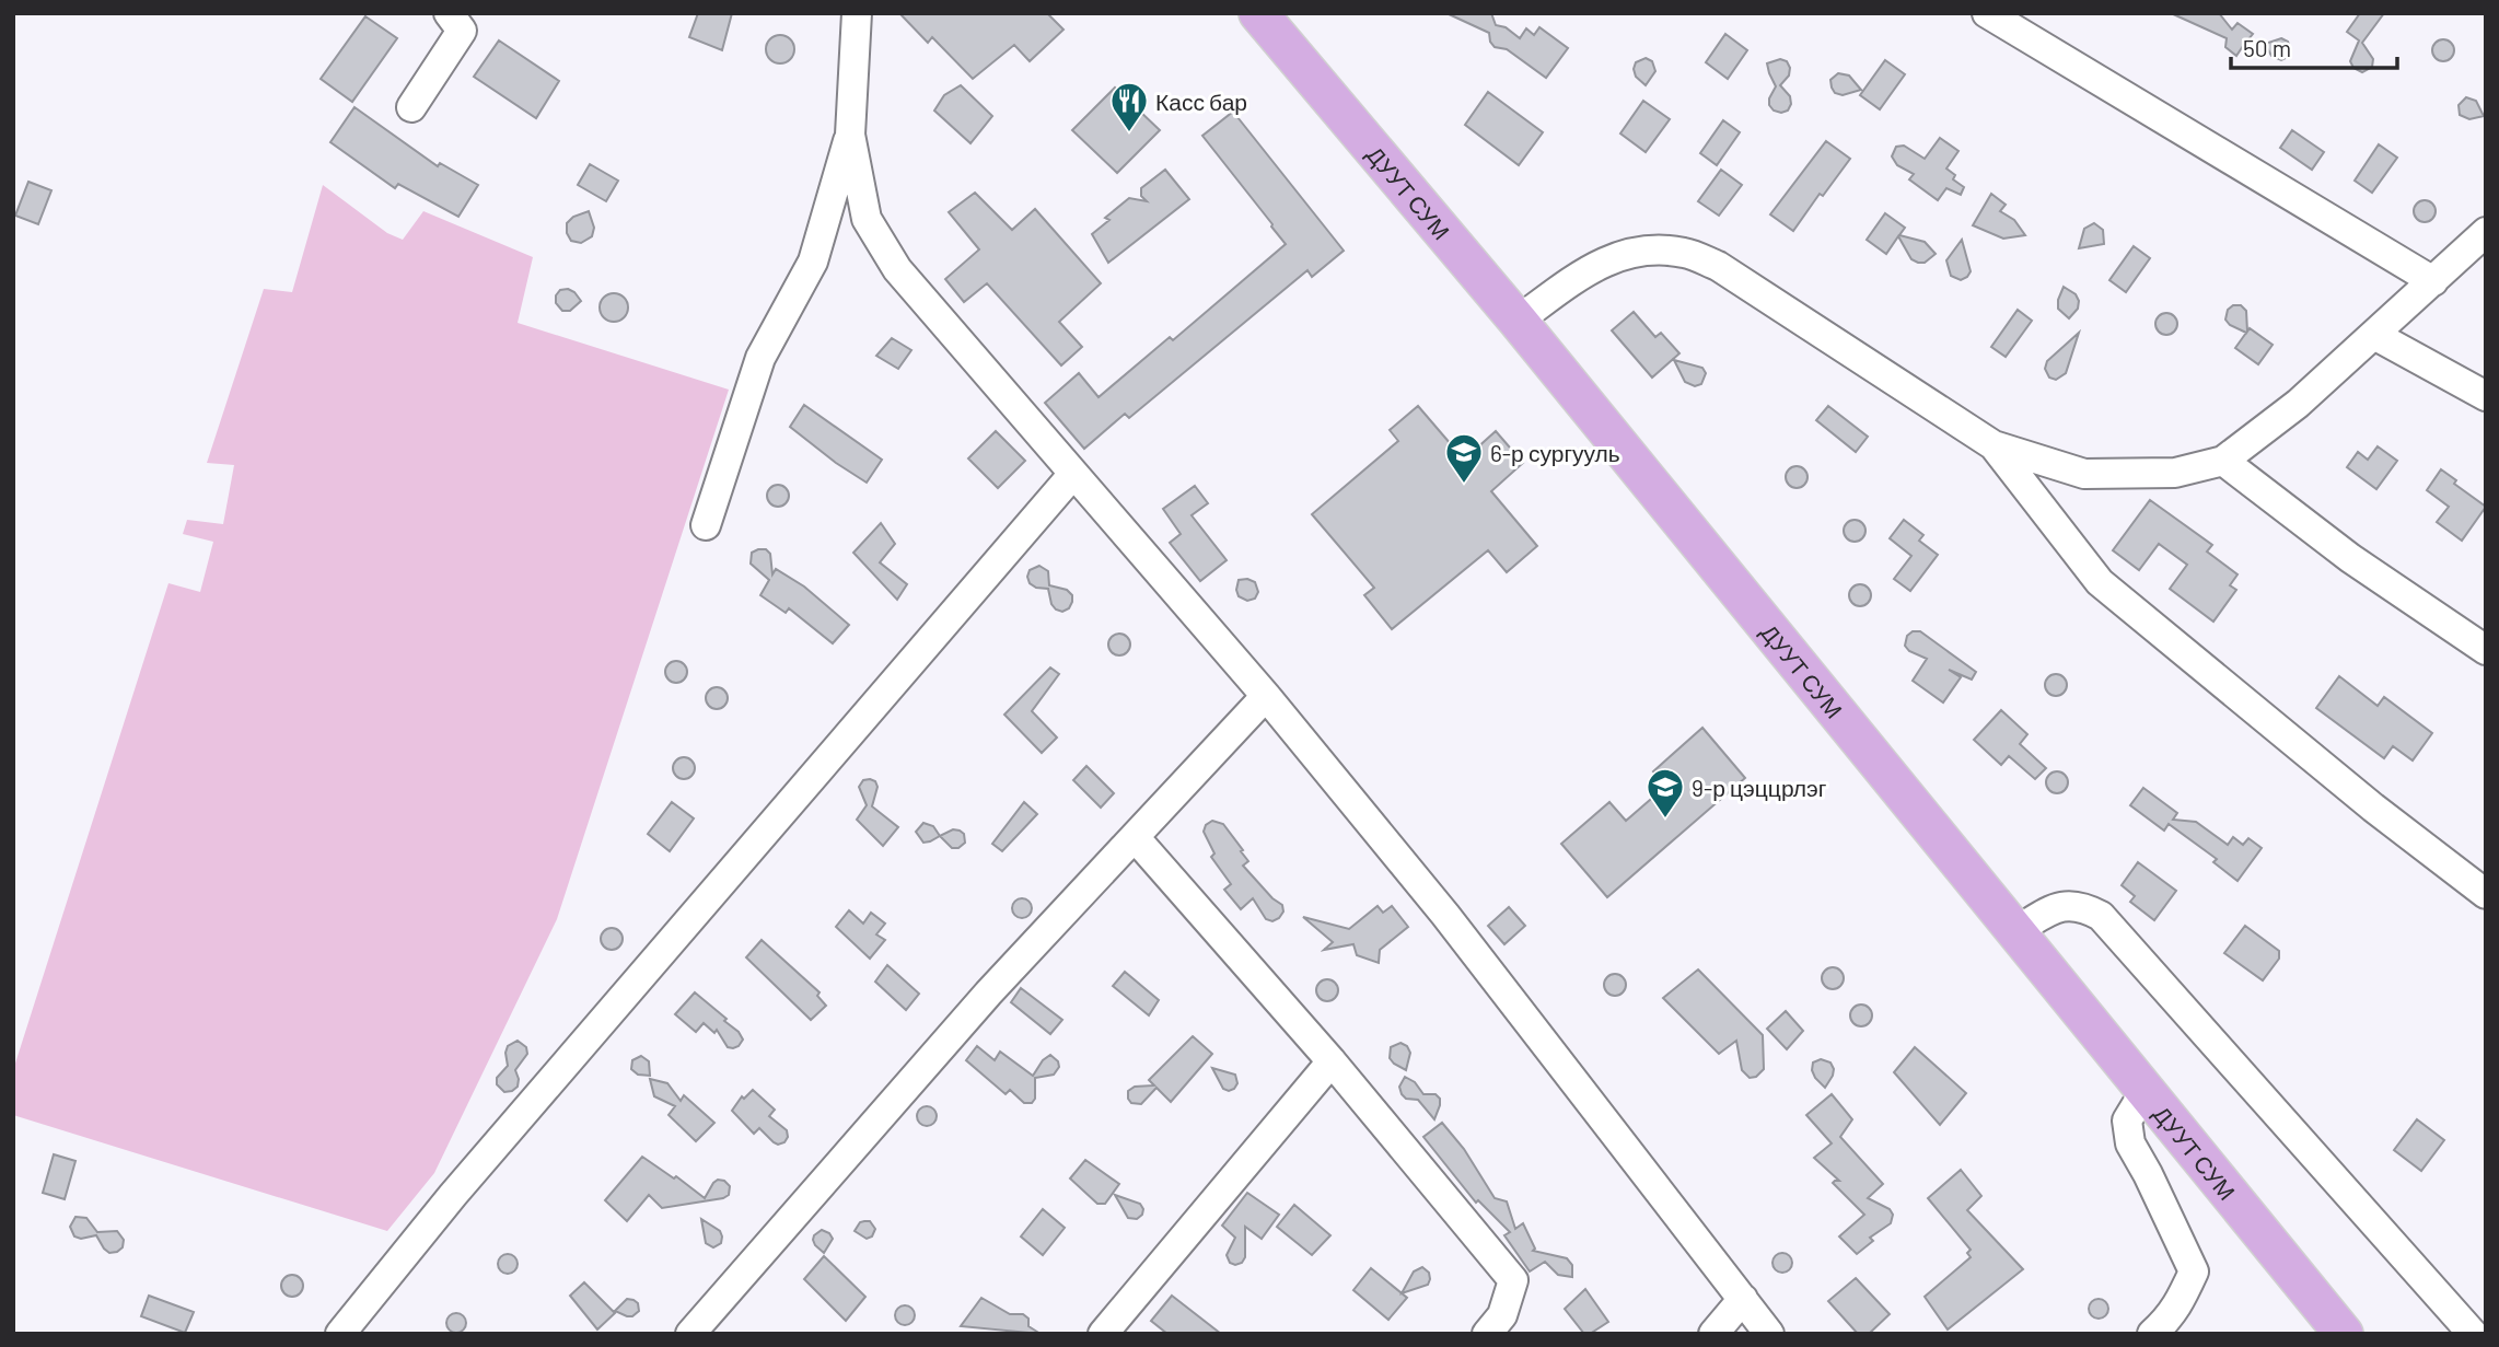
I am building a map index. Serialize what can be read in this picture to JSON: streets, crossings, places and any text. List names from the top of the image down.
{
  "streets": {
    "main road": ["ДУУТ СУМ"]
  },
  "places": {
    "restaurant": ["Касс бар"],
    "school or university": ["6-р сургууль", "9-р цэццрлэг"]
  },
  "scale_bar": "50 m"
}
